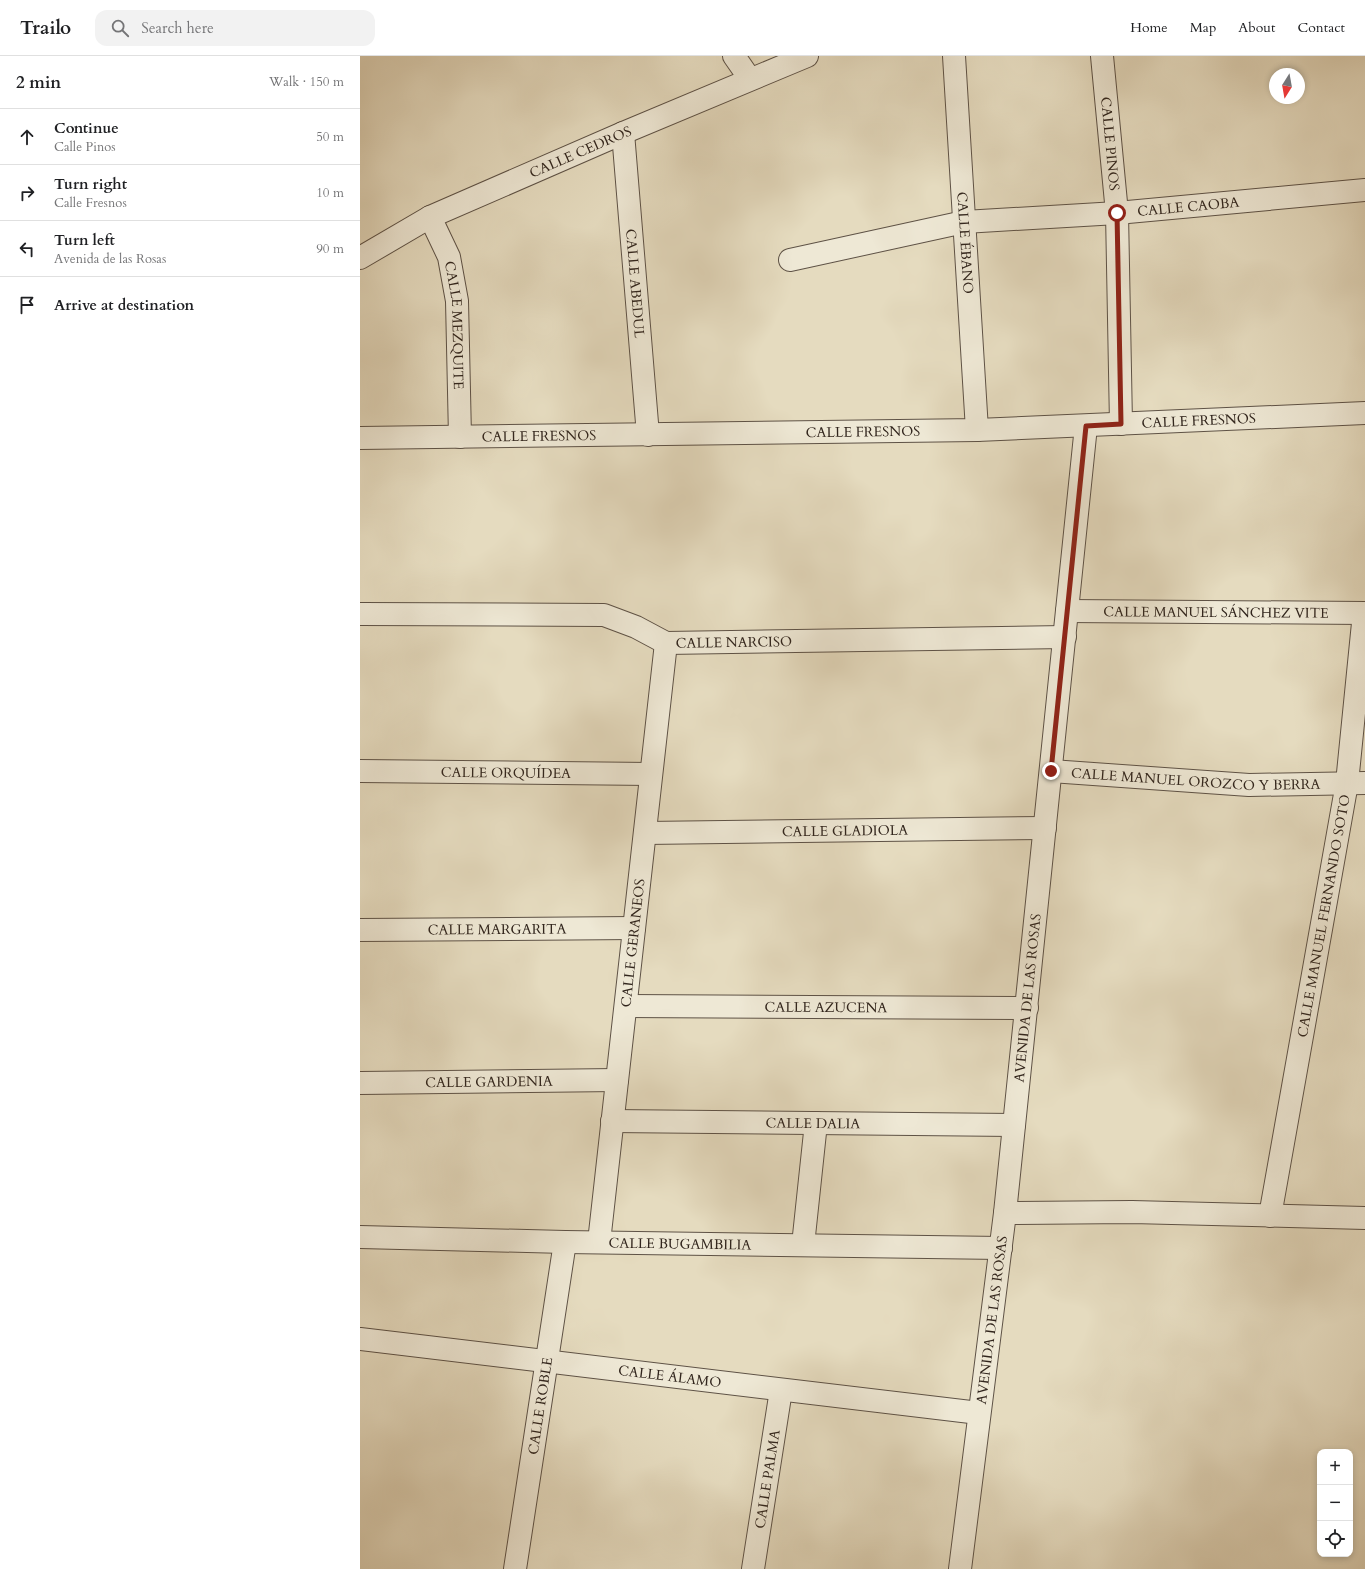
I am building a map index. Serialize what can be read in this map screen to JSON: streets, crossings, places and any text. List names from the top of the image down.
{
  "streets": {
    "street": [
      "CALLE PINOS",
      "CALLE CEDROS",
      "CALLE CAOBA",
      "CALLE ÉBANO",
      "CALLE ABEDUL",
      "CALLE MEZQUITE",
      "CALLE FRESNOS",
      "CALLE MANUEL SÁNCHEZ VITE",
      "CALLE NARCISO",
      "CALLE ORQUÍDEA",
      "CALLE MANUEL OROZCO Y BERRA",
      "CALLE GLADIOLA",
      "CALLE MANUEL FERNANDO SOTO",
      "CALLE MARGARITA",
      "CALLE GERANEOS",
      "AVENIDA DE LAS ROSAS",
      "CALLE AZUCENA",
      "CALLE GARDENIA",
      "CALLE DALIA",
      "CALLE BUGAMBILIA",
      "CALLE ÁLAMO",
      "CALLE ROBLE",
      "CALLE PALMA"
    ]
  },
  "crossings": [
    ["CALLE PINOS", "CALLE CAOBA"],
    ["CALLE PINOS", "CALLE FRESNOS"],
    ["CALLE CEDROS", "CALLE ABEDUL"],
    ["CALLE CEDROS", "CALLE MEZQUITE"],
    ["CALLE CAOBA", "CALLE ÉBANO"],
    ["CALLE ÉBANO", "CALLE FRESNOS"],
    ["CALLE ABEDUL", "CALLE FRESNOS"],
    ["CALLE MEZQUITE", "CALLE FRESNOS"],
    ["CALLE FRESNOS", "AVENIDA DE LAS ROSAS"],
    ["CALLE MANUEL SÁNCHEZ VITE", "CALLE MANUEL FERNANDO SOTO"],
    ["CALLE MANUEL SÁNCHEZ VITE", "AVENIDA DE LAS ROSAS"],
    ["CALLE NARCISO", "CALLE GERANEOS"],
    ["CALLE NARCISO", "AVENIDA DE LAS ROSAS"],
    ["CALLE ORQUÍDEA", "CALLE GERANEOS"],
    ["CALLE MANUEL OROZCO Y BERRA", "CALLE MANUEL FERNANDO SOTO"],
    ["CALLE MANUEL OROZCO Y BERRA", "AVENIDA DE LAS ROSAS"],
    ["CALLE GLADIOLA", "CALLE GERANEOS"],
    ["CALLE GLADIOLA", "AVENIDA DE LAS ROSAS"],
    ["CALLE MARGARITA", "CALLE GERANEOS"],
    ["CALLE GERANEOS", "CALLE AZUCENA"],
    ["CALLE GERANEOS", "CALLE GARDENIA"],
    ["CALLE GERANEOS", "CALLE DALIA"],
    ["CALLE GERANEOS", "CALLE BUGAMBILIA"],
    ["AVENIDA DE LAS ROSAS", "CALLE AZUCENA"],
    ["AVENIDA DE LAS ROSAS", "CALLE DALIA"],
    ["AVENIDA DE LAS ROSAS", "CALLE BUGAMBILIA"],
    ["AVENIDA DE LAS ROSAS", "CALLE ÁLAMO"],
    ["CALLE BUGAMBILIA", "CALLE ROBLE"],
    ["CALLE ÁLAMO", "CALLE ROBLE"],
    ["CALLE ÁLAMO", "CALLE PALMA"]
  ],
  "north": "bottom",
  "page": {
    "header": "Trailo",
    "search": "Search here",
    "nav": [
      "Home",
      "Map",
      "About",
      "Contact"
    ],
    "heading": ["2 min", "Walk · 150 m"],
    "list": [
      ["Continue", "Calle Pinos", "50 m"],
      ["Turn right", "Calle Fresnos", "10 m"],
      ["Turn left", "Avenida de las Rosas", "90 m"],
      "Arrive at destination"
    ],
    "map_buttons": ["+", "−"]
  }
}
